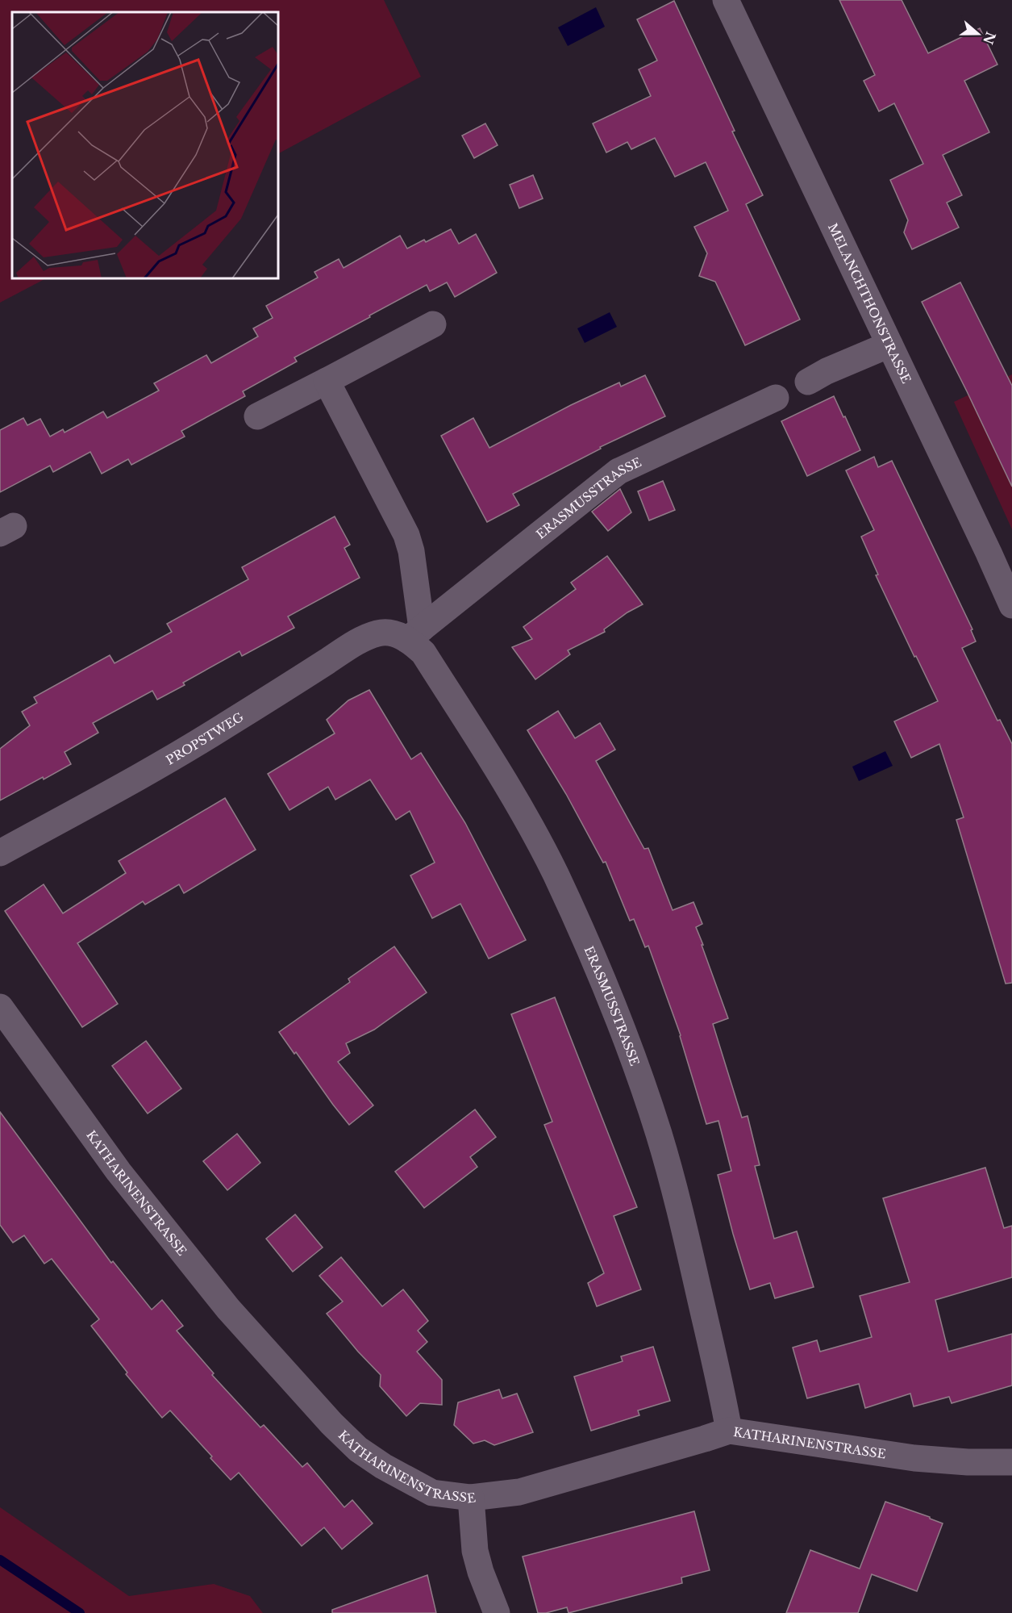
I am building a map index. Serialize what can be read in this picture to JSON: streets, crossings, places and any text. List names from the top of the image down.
{
  "streets": {
    "street": [
      "MELANCHTHONSTRASSE",
      "ERASMUSSTRASSE",
      "PROPSTWEG",
      "KATHARINENSTRASSE"
    ]
  },
  "crossings": [
    ["ERASMUSSTRASSE", "PROPSTWEG"],
    ["ERASMUSSTRASSE", "KATHARINENSTRASSE"]
  ],
  "north": "right"
}
